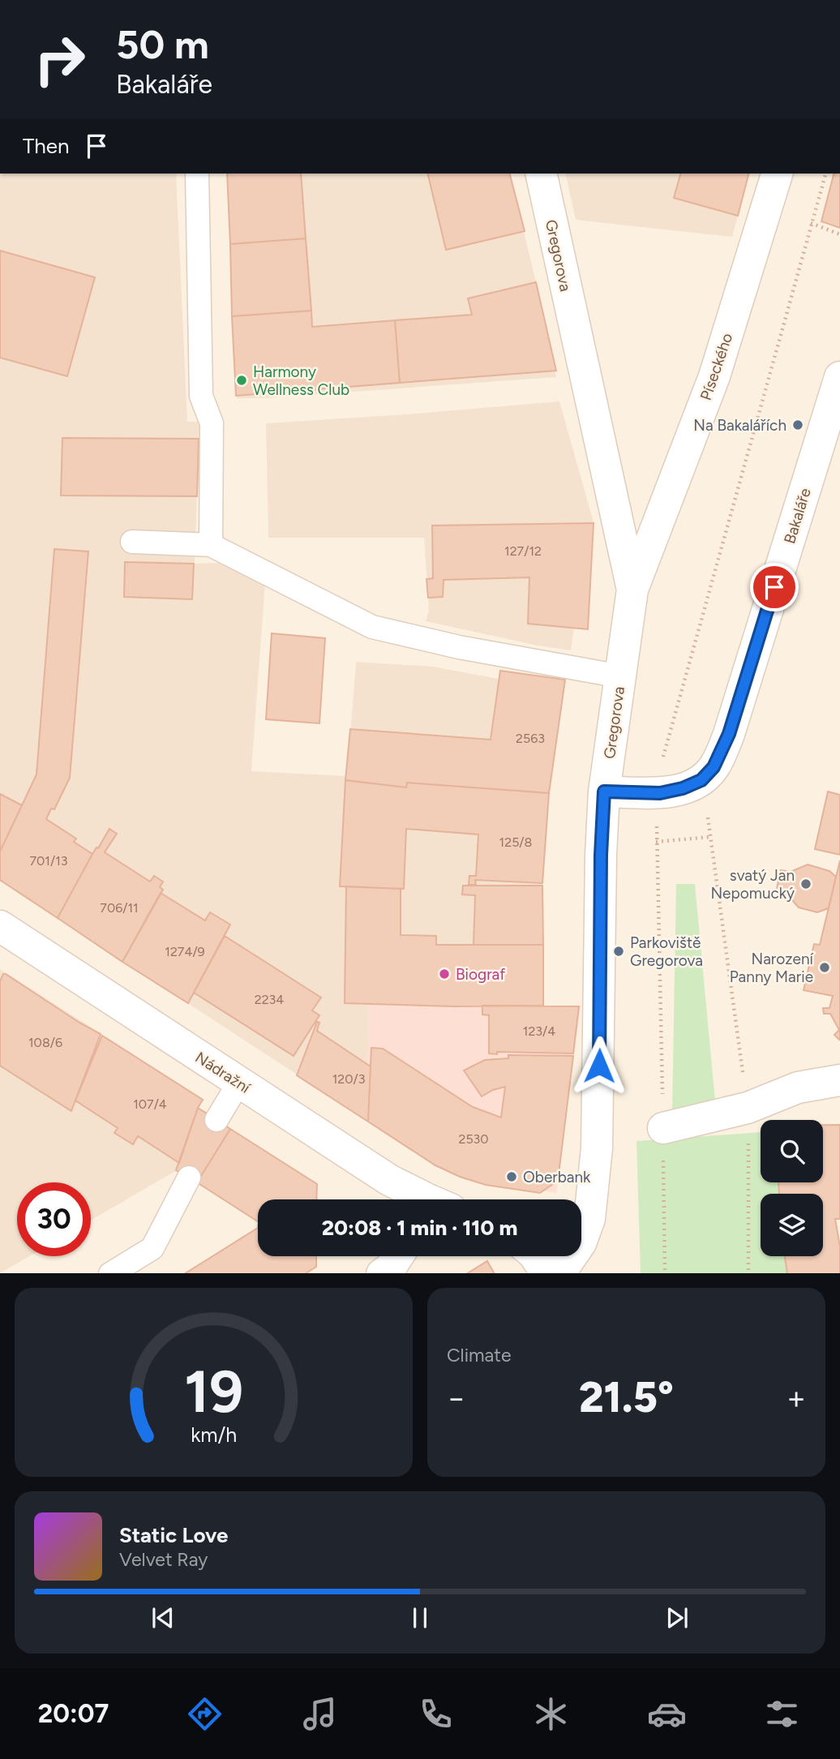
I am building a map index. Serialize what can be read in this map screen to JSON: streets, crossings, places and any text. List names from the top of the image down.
{
  "streets": {
    "street": [
      "Gregorova",
      "Píseckého",
      "Bakaláře",
      "Nádražní"
    ]
  },
  "crossings": [
    ["Gregorova", "Píseckého"]
  ],
  "places": [
    "Harmony Wellness Club",
    "Na Bakalářích",
    "svatý Jan Nepomucký",
    "Parkoviště Gregorova",
    "Narození Panny Marie",
    "Biograf",
    "Oberbank"
  ],
  "house_numbers": [
    "127/12",
    "2563",
    "125/8",
    "701/13",
    "706/11",
    "1274/9",
    "2234",
    "123/4",
    "108/6",
    "120/3",
    "107/4",
    "2530"
  ],
  "page": {
    "turn": ["50 m", "Bakaláře"],
    "then": "Then",
    "limit": "30",
    "trip": "20:08 · 1 min · 110 m",
    "tile": "Climate",
    "heat": ["−", "21.5°", "+"],
    "song": ["Static Love", "Velvet Ray"],
    "tabs": "20:07",
    "gauge": ["19", "km/h"]
  }
}
